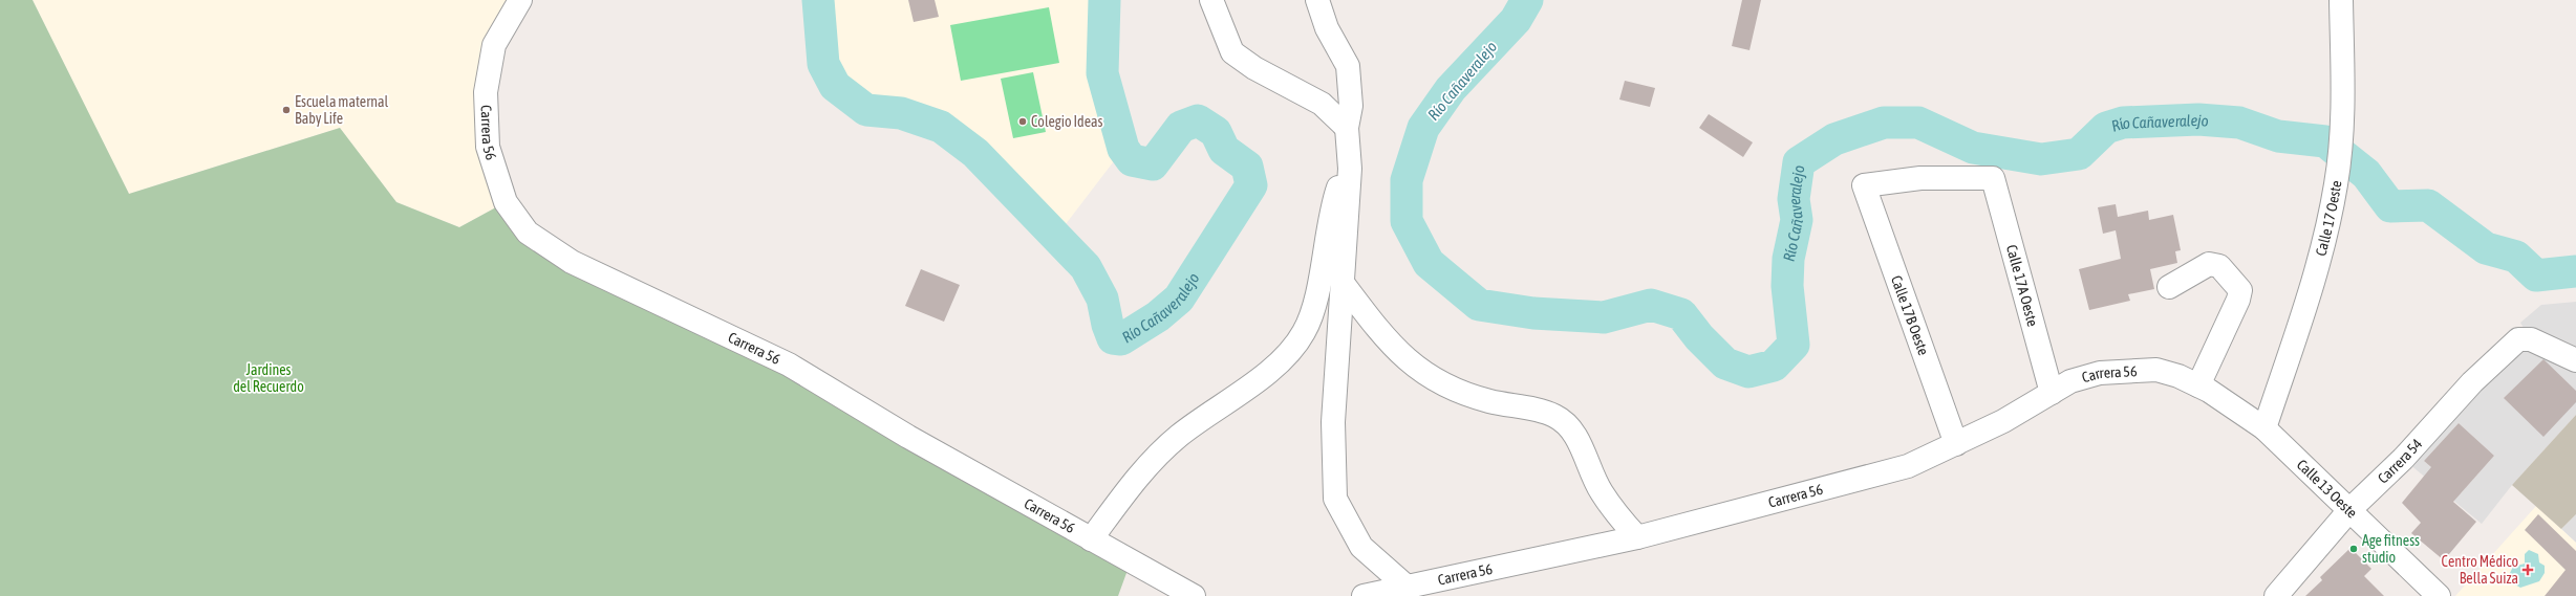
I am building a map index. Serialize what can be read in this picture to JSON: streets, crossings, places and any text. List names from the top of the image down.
{
  "streets": {
    "street": [
      "Carrera 56",
      "Calle 17 Oeste",
      "Calle 17A Oeste",
      "Calle 17B Oeste",
      "Carrera 54",
      "Calle 13 Oeste"
    ]
  },
  "crossings": [
    ["Carrera 56", "Calle 17A Oeste"],
    ["Carrera 56", "Calle 17B Oeste"],
    ["Carrera 56", "Calle 13 Oeste"],
    ["Calle 17 Oeste", "Calle 13 Oeste"],
    ["Calle 17A Oeste", "Calle 17B Oeste"],
    ["Carrera 54", "Calle 13 Oeste"]
  ],
  "water": ["Río Cañaveralejo"],
  "parks": ["Jardines del Recuerdo"],
  "places": {
    "other": ["Escuela maternal Baby Life", "Colegio Ideas", "Age fitness studio"],
    "health": ["Centro Médico Bella Suiza"]
  }
}
